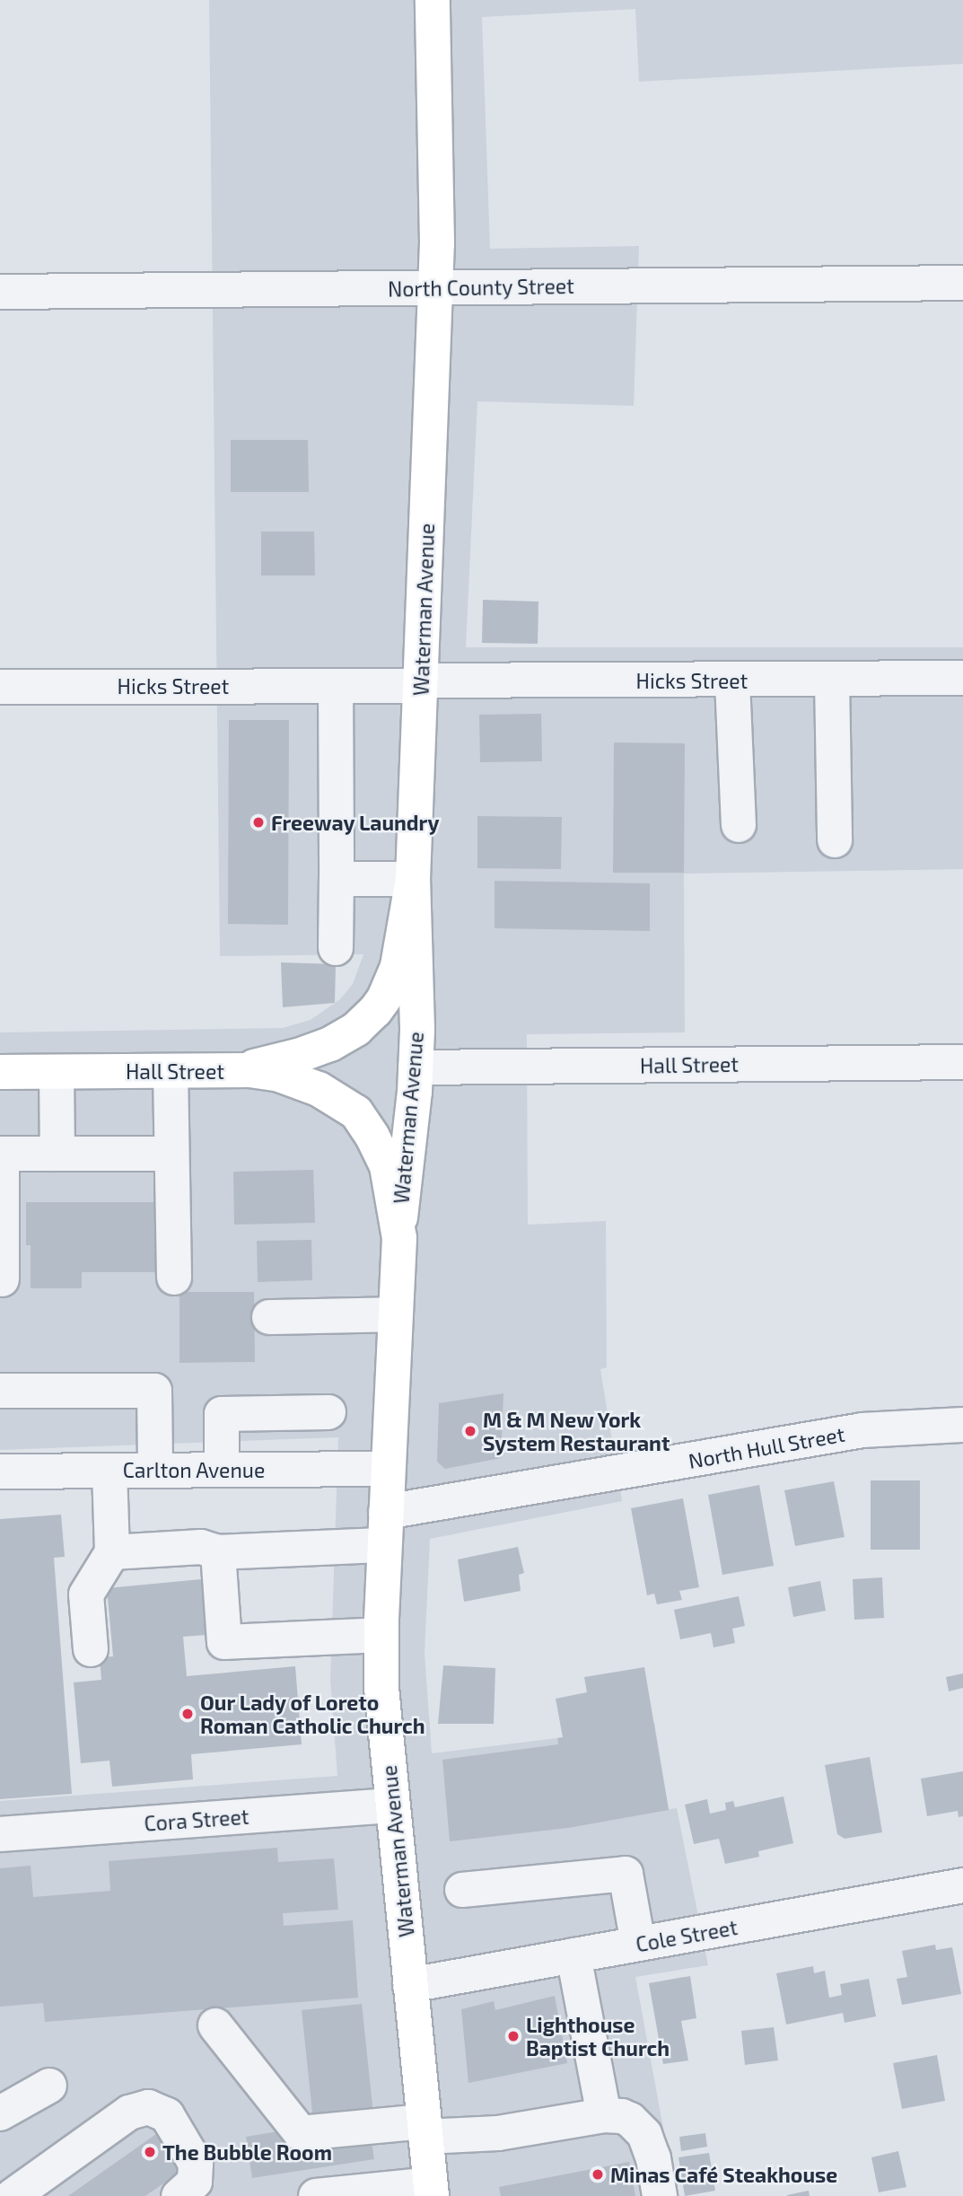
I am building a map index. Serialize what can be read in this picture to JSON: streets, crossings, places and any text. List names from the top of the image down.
{
  "streets": {
    "main road": ["Waterman Avenue", "Hall Street"],
    "street": [
      "North County Street",
      "Hicks Street",
      "North Hull Street",
      "Carlton Avenue",
      "Cora Street",
      "Cole Street"
    ]
  },
  "crossings": [
    ["North County Street", "Waterman Avenue"],
    ["Waterman Avenue", "Hicks Street"],
    ["Waterman Avenue", "Hall Street"],
    ["Waterman Avenue", "North Hull Street"],
    ["Waterman Avenue", "Carlton Avenue"],
    ["Waterman Avenue", "Cora Street"],
    ["Waterman Avenue", "Cole Street"]
  ],
  "places": [
    "Freeway Laundry",
    "M & M New York System Restaurant",
    "Our Lady of Loreto Roman Catholic Church",
    "Lighthouse Baptist Church",
    "The Bubble Room",
    "Minas Café Steakhouse"
  ]
}
